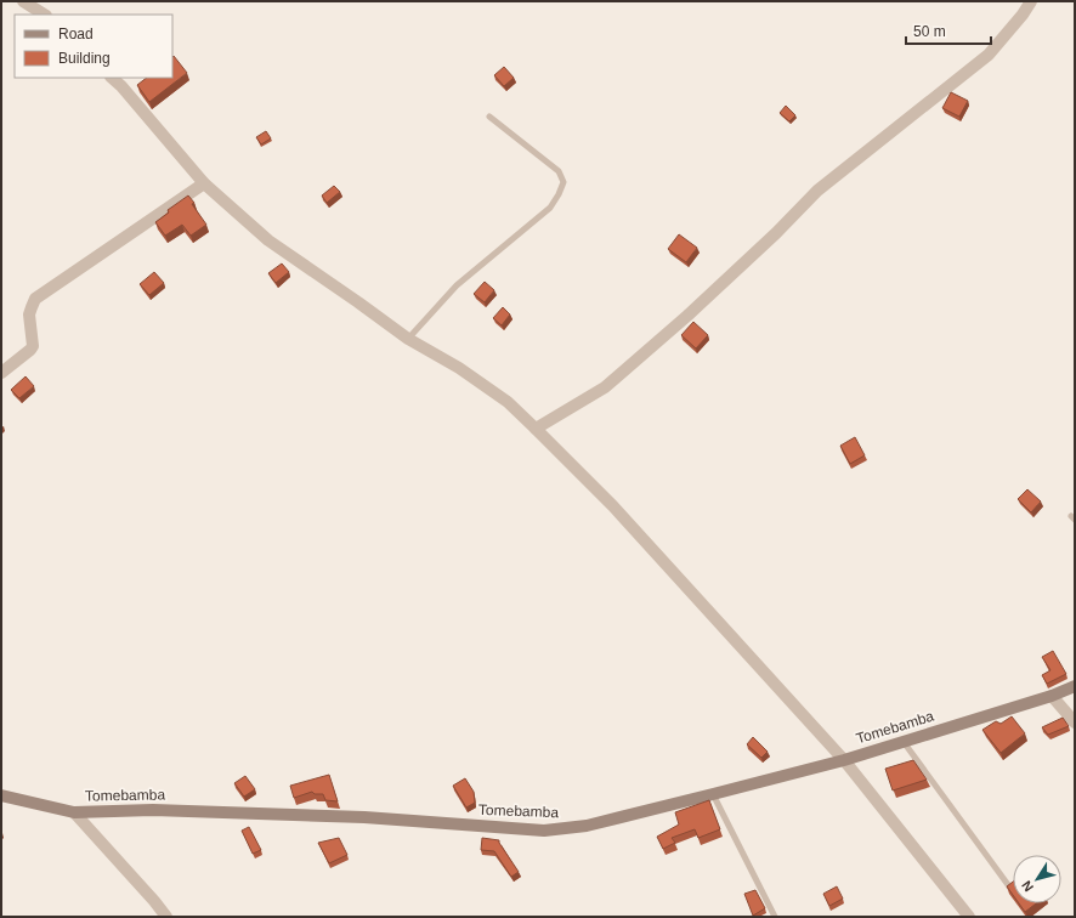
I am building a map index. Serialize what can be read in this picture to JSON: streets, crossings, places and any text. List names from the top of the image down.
{
  "streets": {
    "street": ["Tomebamba"]
  },
  "legend": ["Road", "Building"],
  "scale_bar": "50 m",
  "north": "bottom left"
}
